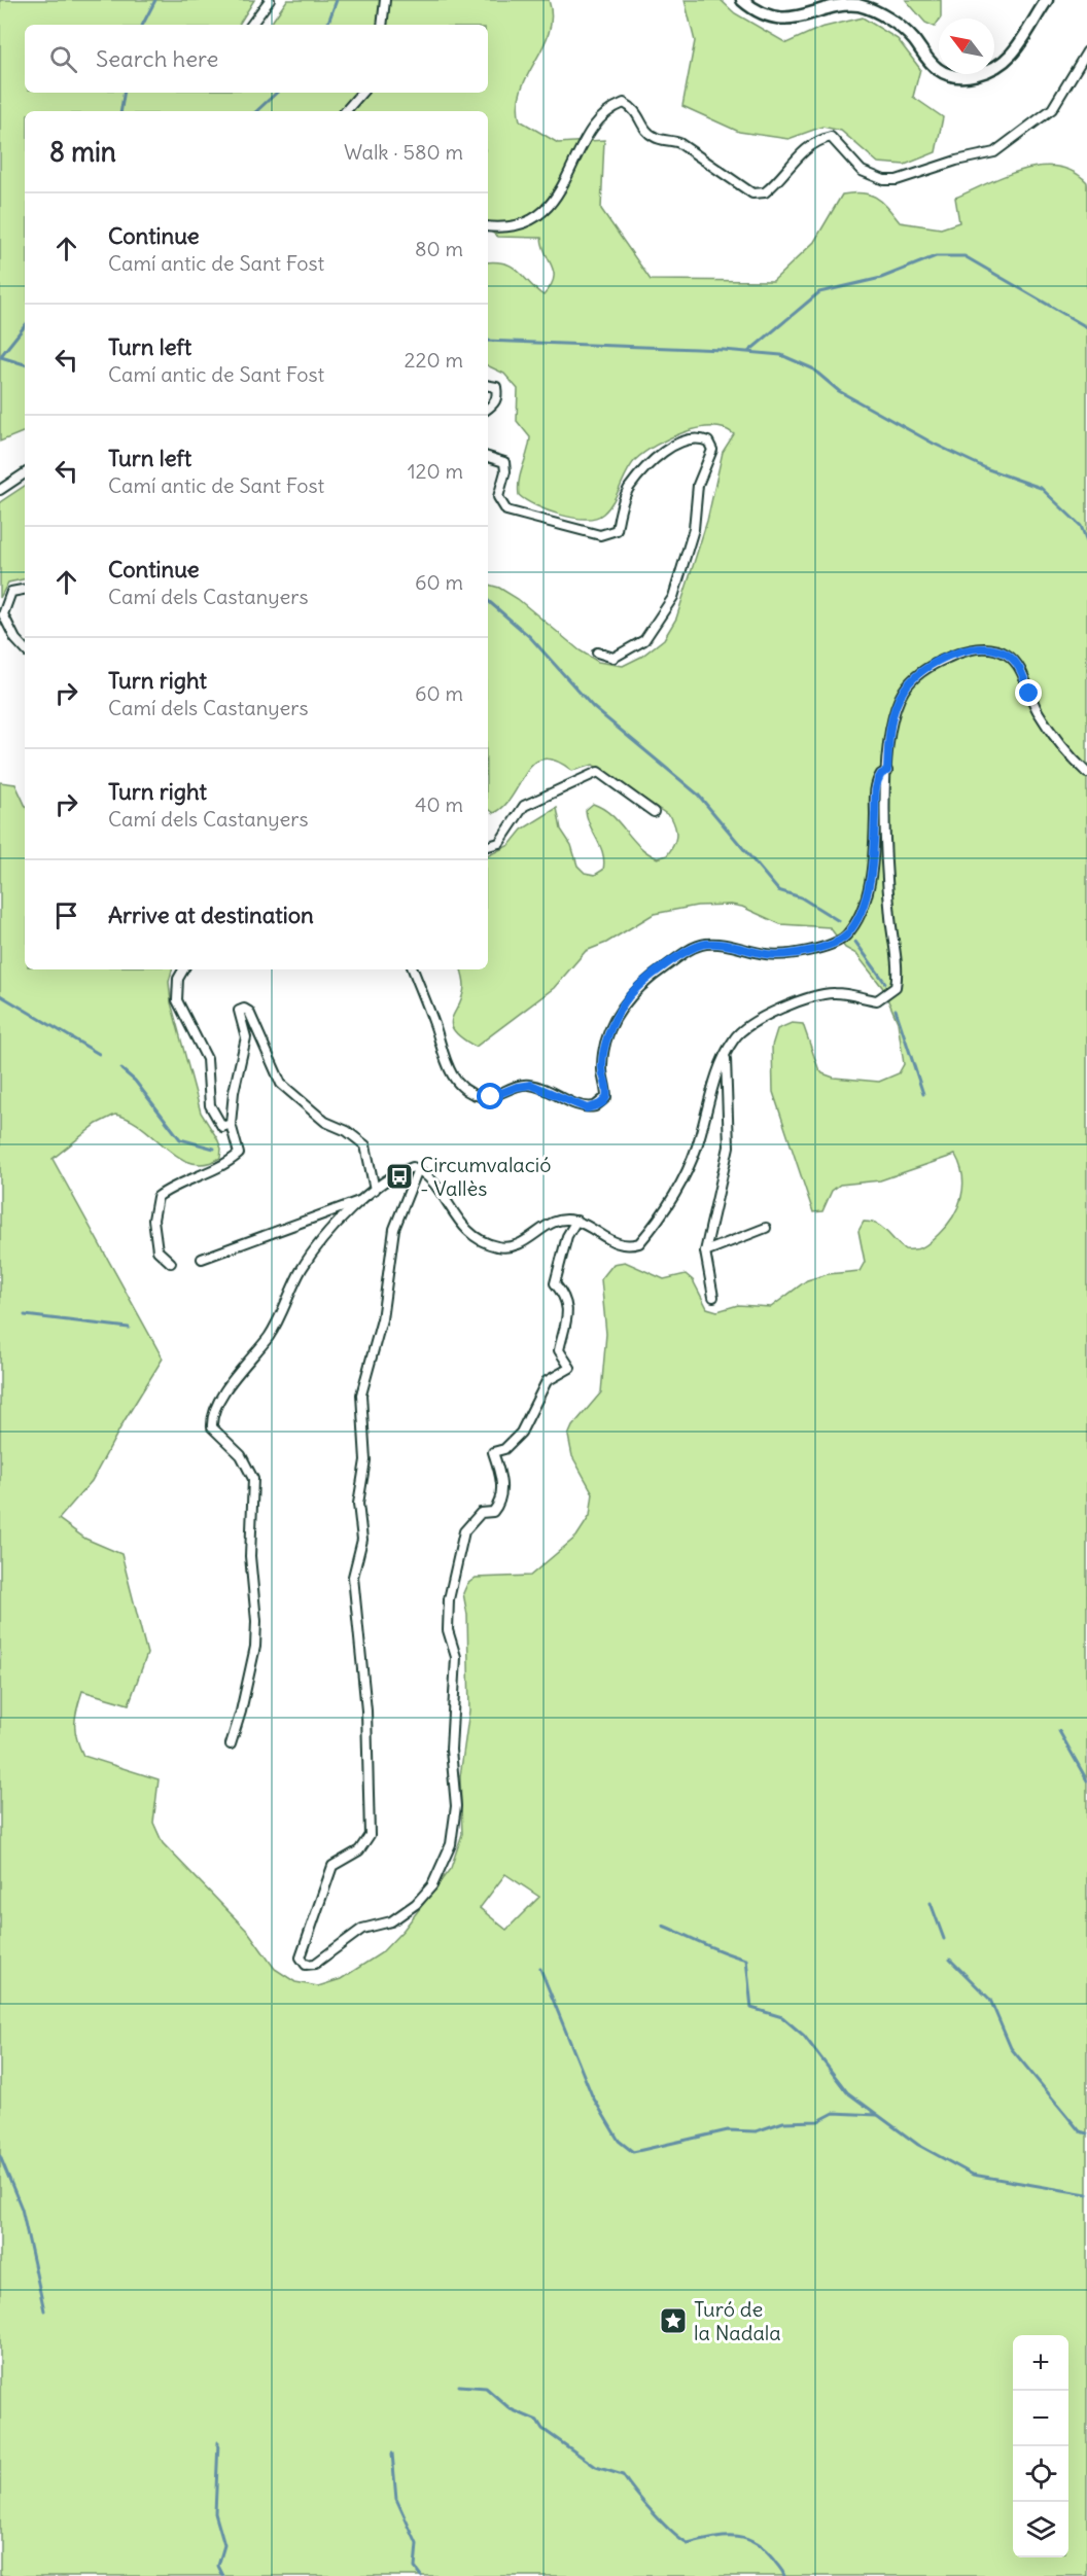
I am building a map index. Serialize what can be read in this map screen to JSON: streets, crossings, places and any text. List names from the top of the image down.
{
  "places": {
    "bus stop": ["Circumvalació - Vallès"],
    "place": ["Turó de la Nadala"]
  },
  "north": "top left",
  "page": {
    "search": "Search here",
    "heading": ["8 min", "Walk · 580 m"],
    "list": [
      ["Continue", "Camí antic de Sant Fost", "80 m"],
      ["Turn left", "Camí antic de Sant Fost", "220 m"],
      ["Turn left", "Camí antic de Sant Fost", "120 m"],
      ["Continue", "Camí dels Castanyers", "60 m"],
      ["Turn right", "Camí dels Castanyers", "60 m"],
      ["Turn right", "Camí dels Castanyers", "40 m"],
      "Arrive at destination"
    ],
    "map_buttons": ["+", "−"]
  }
}
